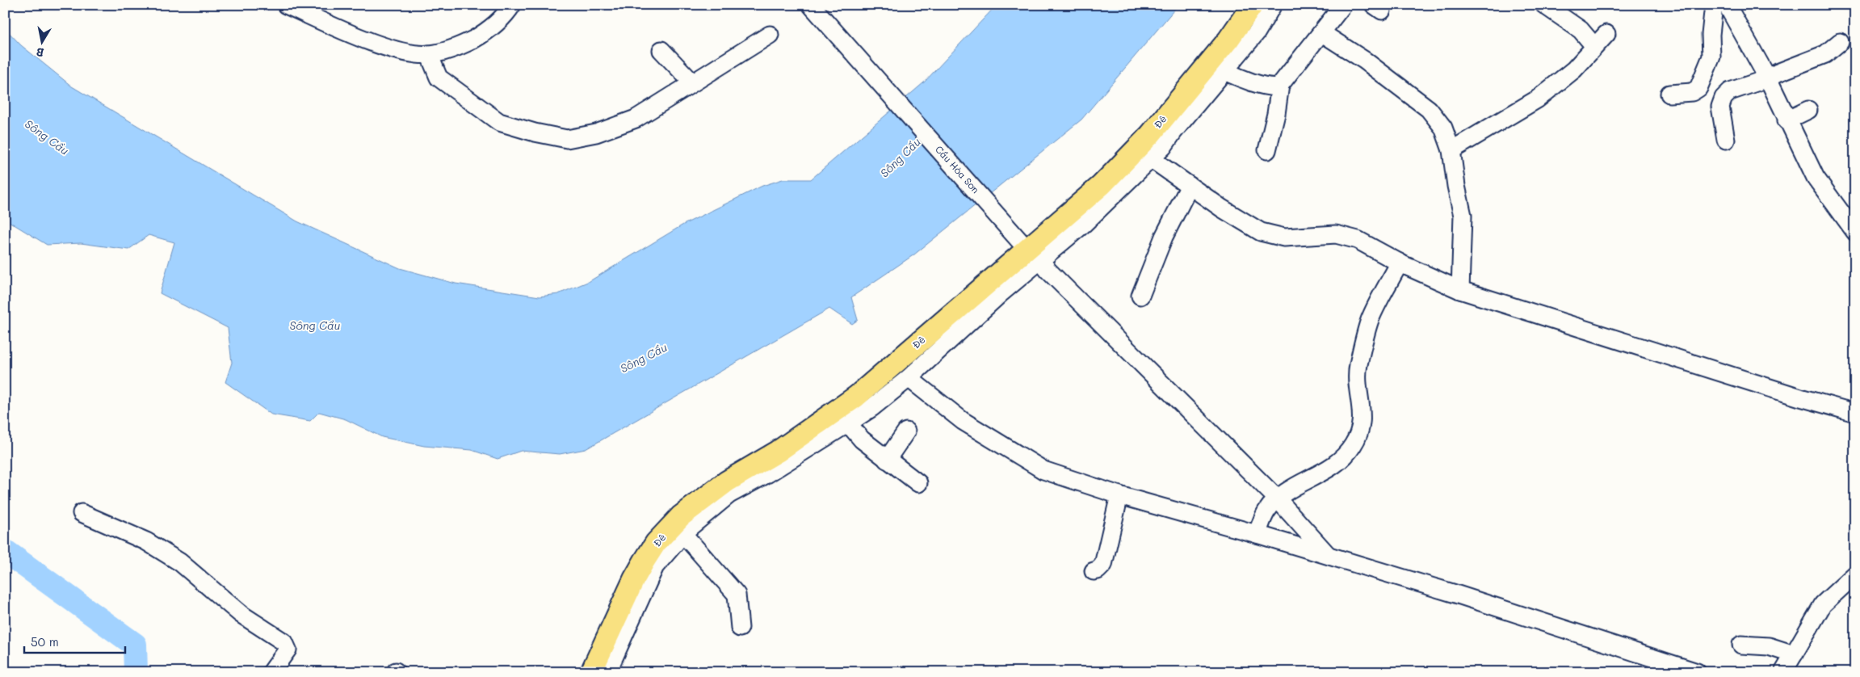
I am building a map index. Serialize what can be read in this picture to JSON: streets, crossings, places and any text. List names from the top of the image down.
{
  "streets": {
    "main road": ["Đê"],
    "street": ["Cầu Hòa Sơn"]
  },
  "crossings": [
    ["Đê", "Cầu Hòa Sơn"]
  ],
  "water": ["Sông Cầu"],
  "scale_bar": "50 m",
  "north": "bottom"
}
